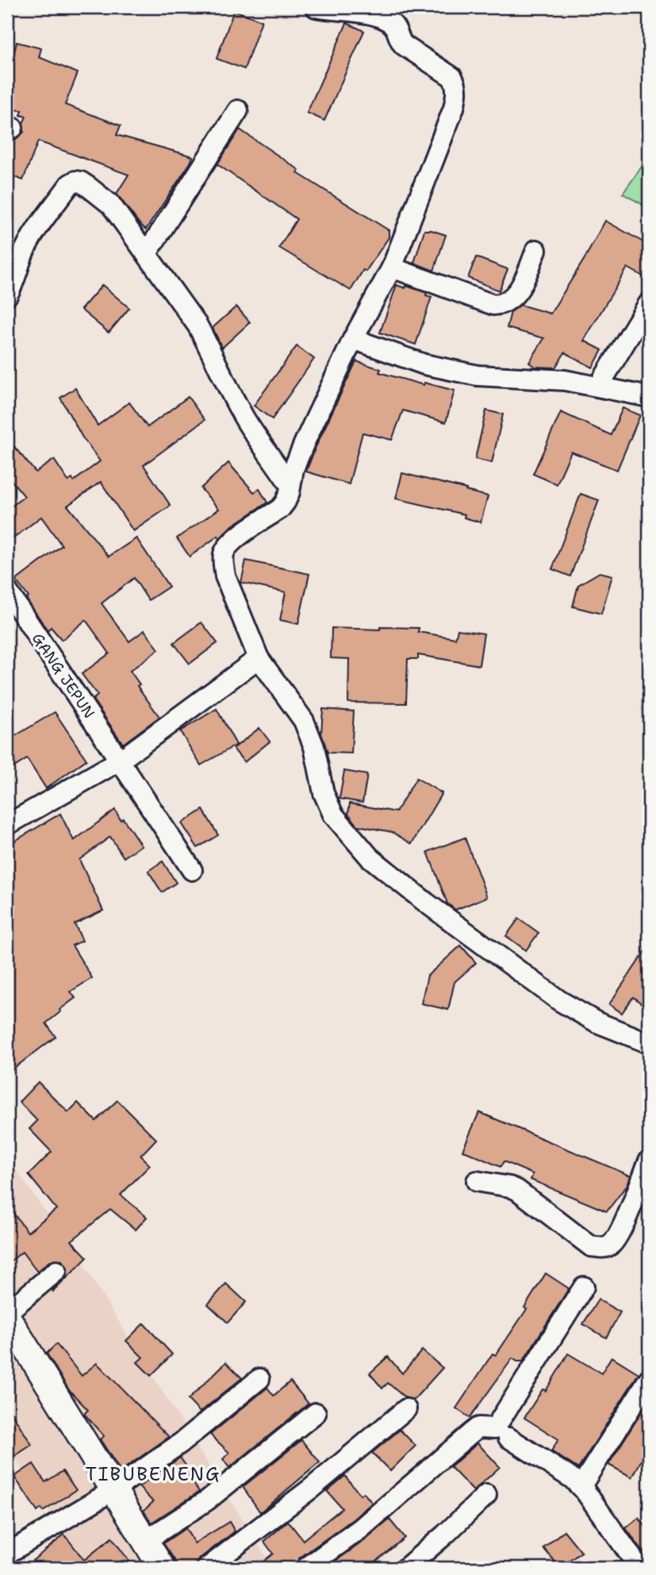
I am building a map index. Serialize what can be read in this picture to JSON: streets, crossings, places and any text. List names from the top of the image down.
{
  "streets": {
    "street": ["GANG JEPUN"]
  },
  "districts": ["TIBUBENENG"]
}
